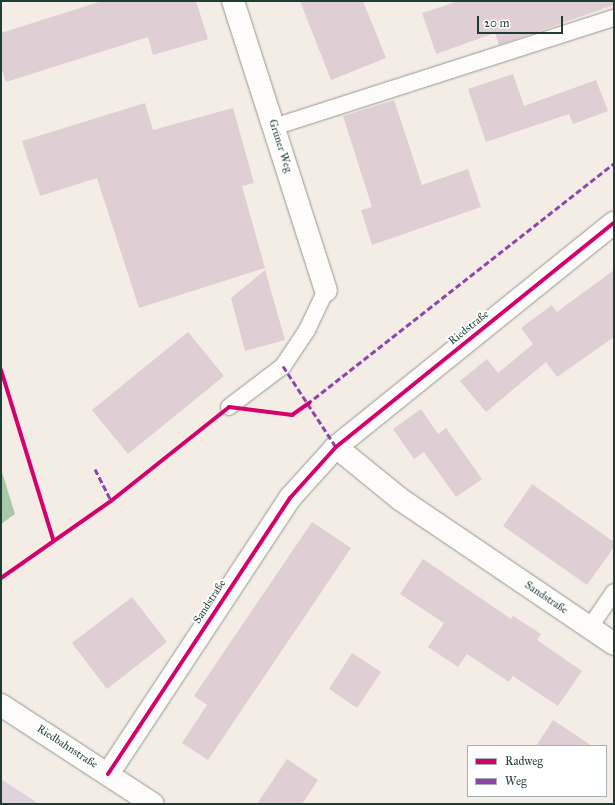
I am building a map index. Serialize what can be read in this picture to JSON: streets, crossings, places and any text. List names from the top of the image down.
{
  "streets": {
    "street": [
      "Grüner Weg",
      "Riedstraße",
      "Sandstraße",
      "Riedbahnstraße"
    ]
  },
  "crossings": [
    ["Riedstraße", "Sandstraße"],
    ["Sandstraße", "Riedbahnstraße"]
  ],
  "legend": ["Radweg", "Weg"],
  "scale_bar": "20 m"
}
